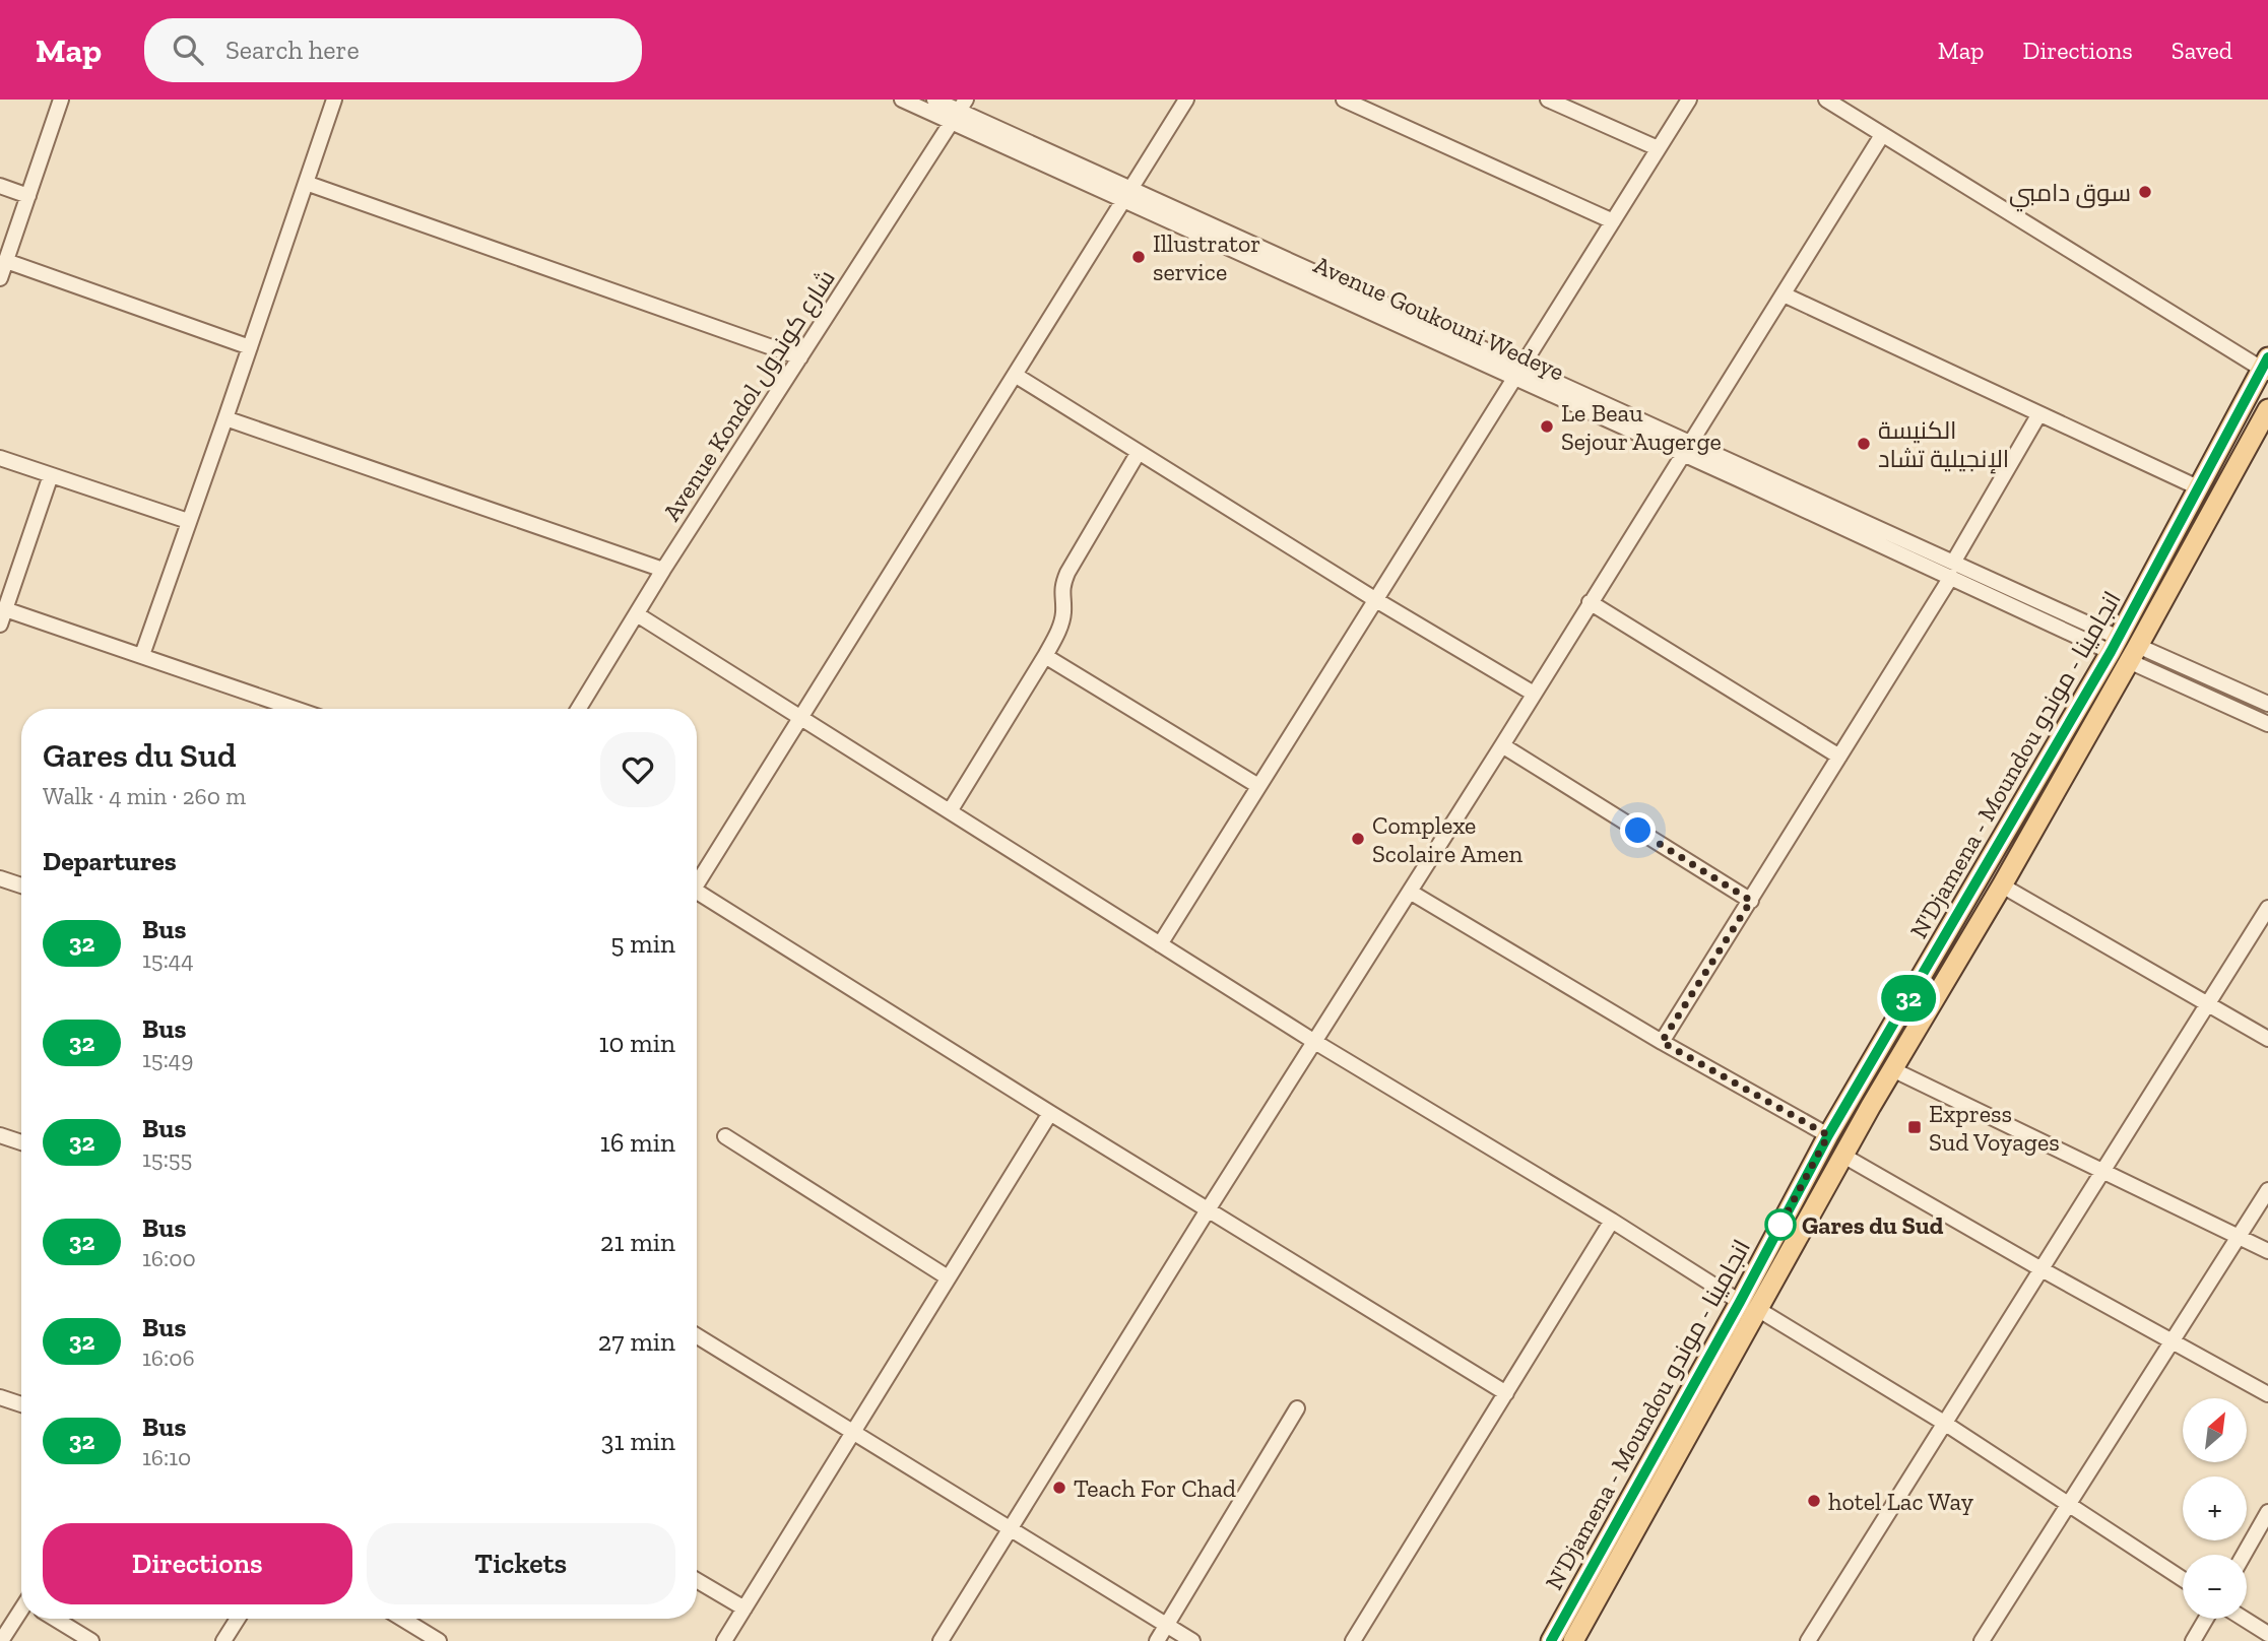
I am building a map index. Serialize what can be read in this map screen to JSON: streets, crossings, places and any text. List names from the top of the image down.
{
  "streets": {
    "main road": ["N'Djamena - Moundou انجامينا - موندو"],
    "street": ["Avenue Goukouni Wedeye", "Avenue Kondol شارع كوندول"]
  },
  "crossings": [
    ["Avenue Goukouni Wedeye", "Avenue Kondol شارع كوندول"],
    ["Avenue Goukouni Wedeye", "N'Djamena - Moundou انجامينا - موندو"]
  ],
  "places": {
    "other": [
      "سوق دامبي",
      "Illustrator service",
      "Le Beau Sejour Augerge",
      "الكنيسة الإنجيلية تشاد",
      "Complexe Scolaire Amen",
      "Gares du Sud",
      "Teach For Chad",
      "hotel Lac Way"
    ],
    "transit": ["Express Sud Voyages"]
  },
  "lines": ["bus line 32"],
  "north": "top right",
  "page": {
    "header": "Map",
    "search": "Search here",
    "nav": ["Map", "Directions", "Saved"],
    "on_map": "32",
    "heading": [
      ["Gares du Sud", "Walk · 4 min · 260 m"],
      "Departures"
    ],
    "list": [
      {
        "mark": "32",
        "name": "Bus",
        "note": "15:44",
        "value": "5 min"
      },
      {
        "mark": "32",
        "name": "Bus",
        "note": "15:49",
        "value": "10 min"
      },
      {
        "mark": "32",
        "name": "Bus",
        "note": "15:55",
        "value": "16 min"
      },
      {
        "mark": "32",
        "name": "Bus",
        "note": "16:00",
        "value": "21 min"
      },
      {
        "mark": "32",
        "name": "Bus",
        "note": "16:06",
        "value": "27 min"
      },
      {
        "mark": "32",
        "name": "Bus",
        "note": "16:10",
        "value": "31 min"
      }
    ],
    "map_buttons": ["+", "−"],
    "buttons": ["Directions", "Tickets"]
  }
}
